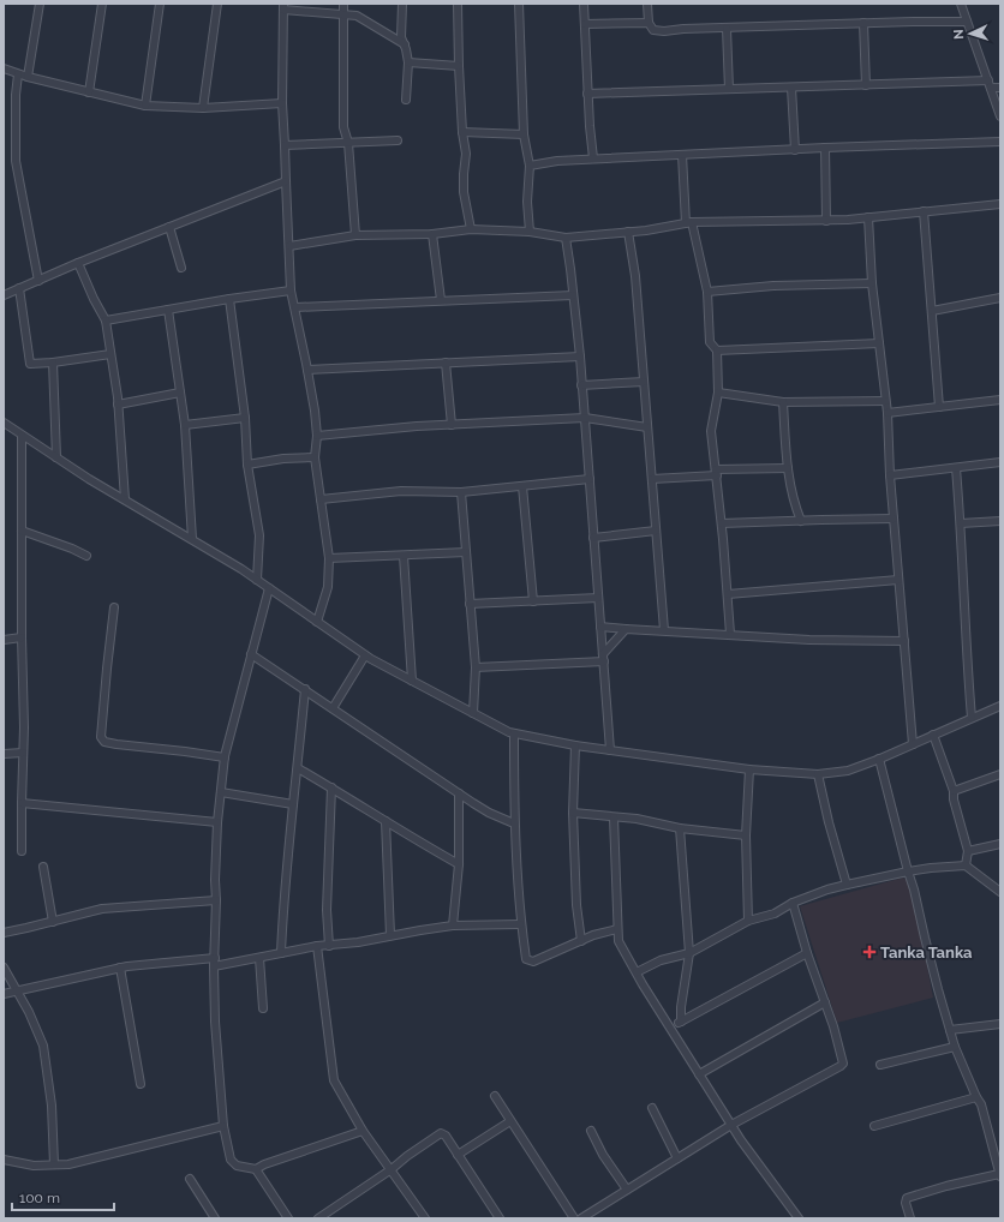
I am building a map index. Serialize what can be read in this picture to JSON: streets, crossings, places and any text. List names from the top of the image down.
{
  "places": {
    "health": ["Tanka Tanka"]
  },
  "scale_bar": "100 m",
  "north": "left"
}
